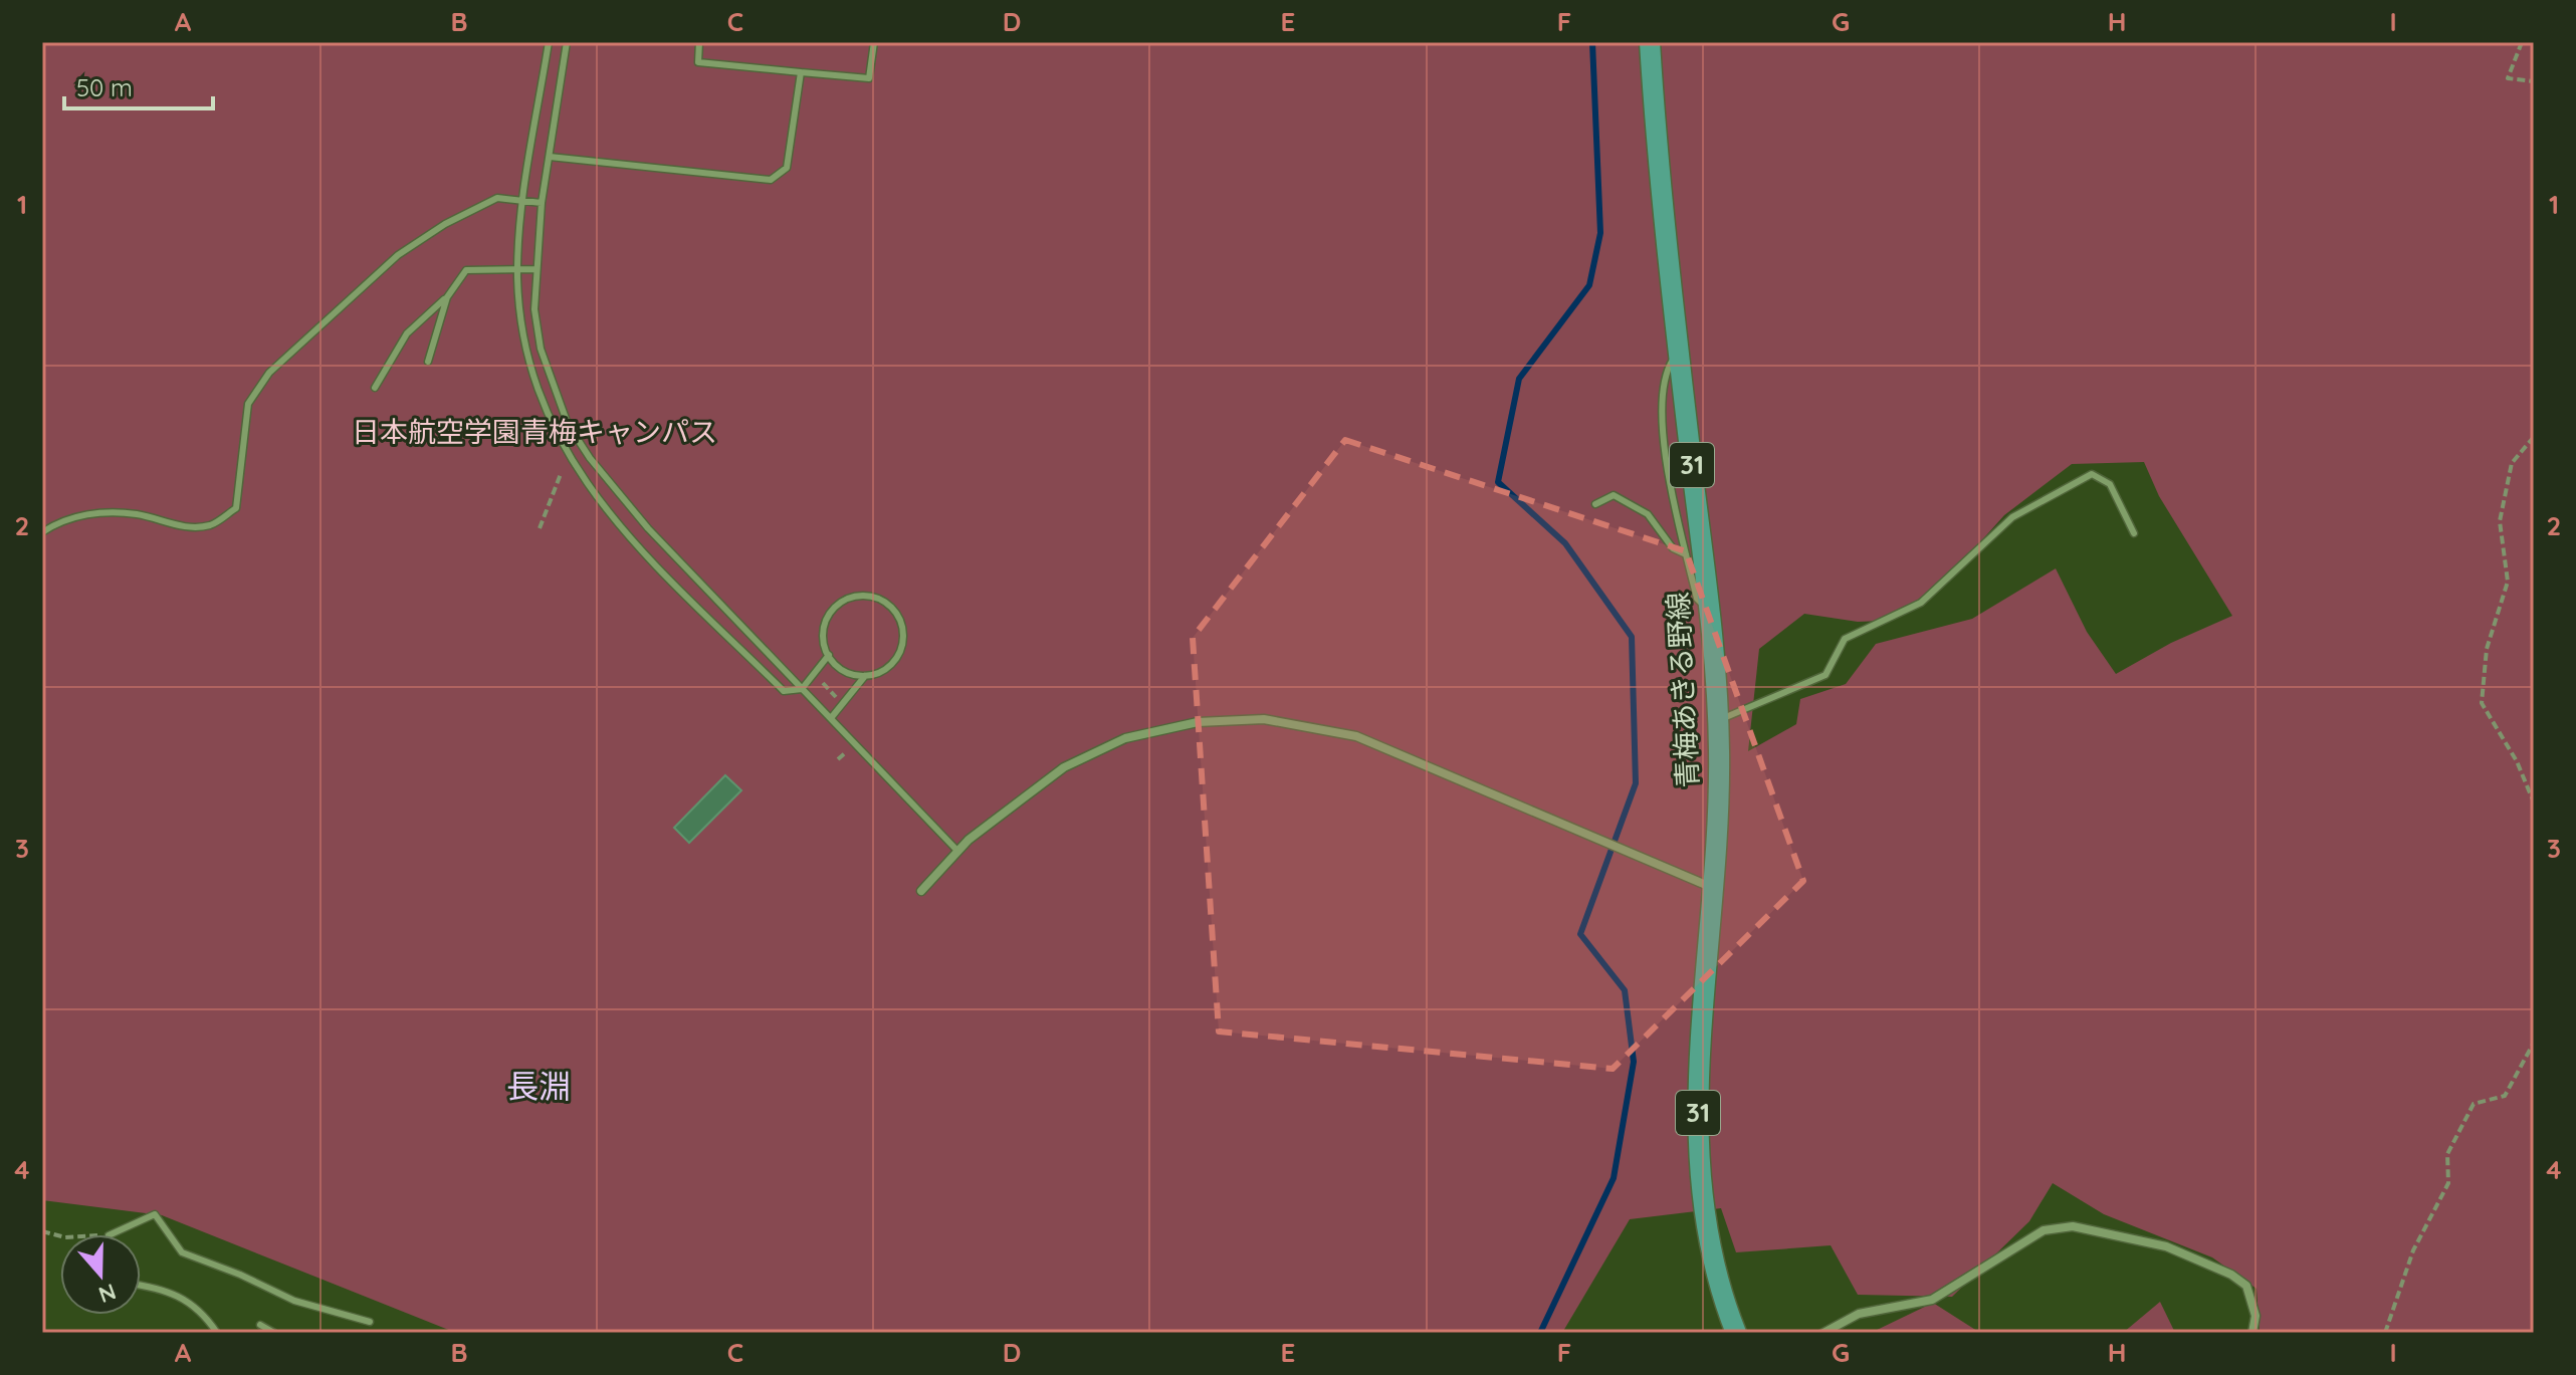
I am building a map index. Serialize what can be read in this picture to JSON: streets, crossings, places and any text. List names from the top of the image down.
{
  "streets": {
    "main road": ["31", "青梅あきる野線"]
  },
  "districts": ["長淵"],
  "parks": ["日本航空学園青梅キャンパス"],
  "scale_bar": "50 m",
  "north": "bottom",
  "grid": {
    "columns": [
      "A",
      "B",
      "C",
      "D",
      "E",
      "F",
      "G",
      "H",
      "I"
    ],
    "rows": [
      "1",
      "2",
      "3",
      "4"
    ]
  }
}
